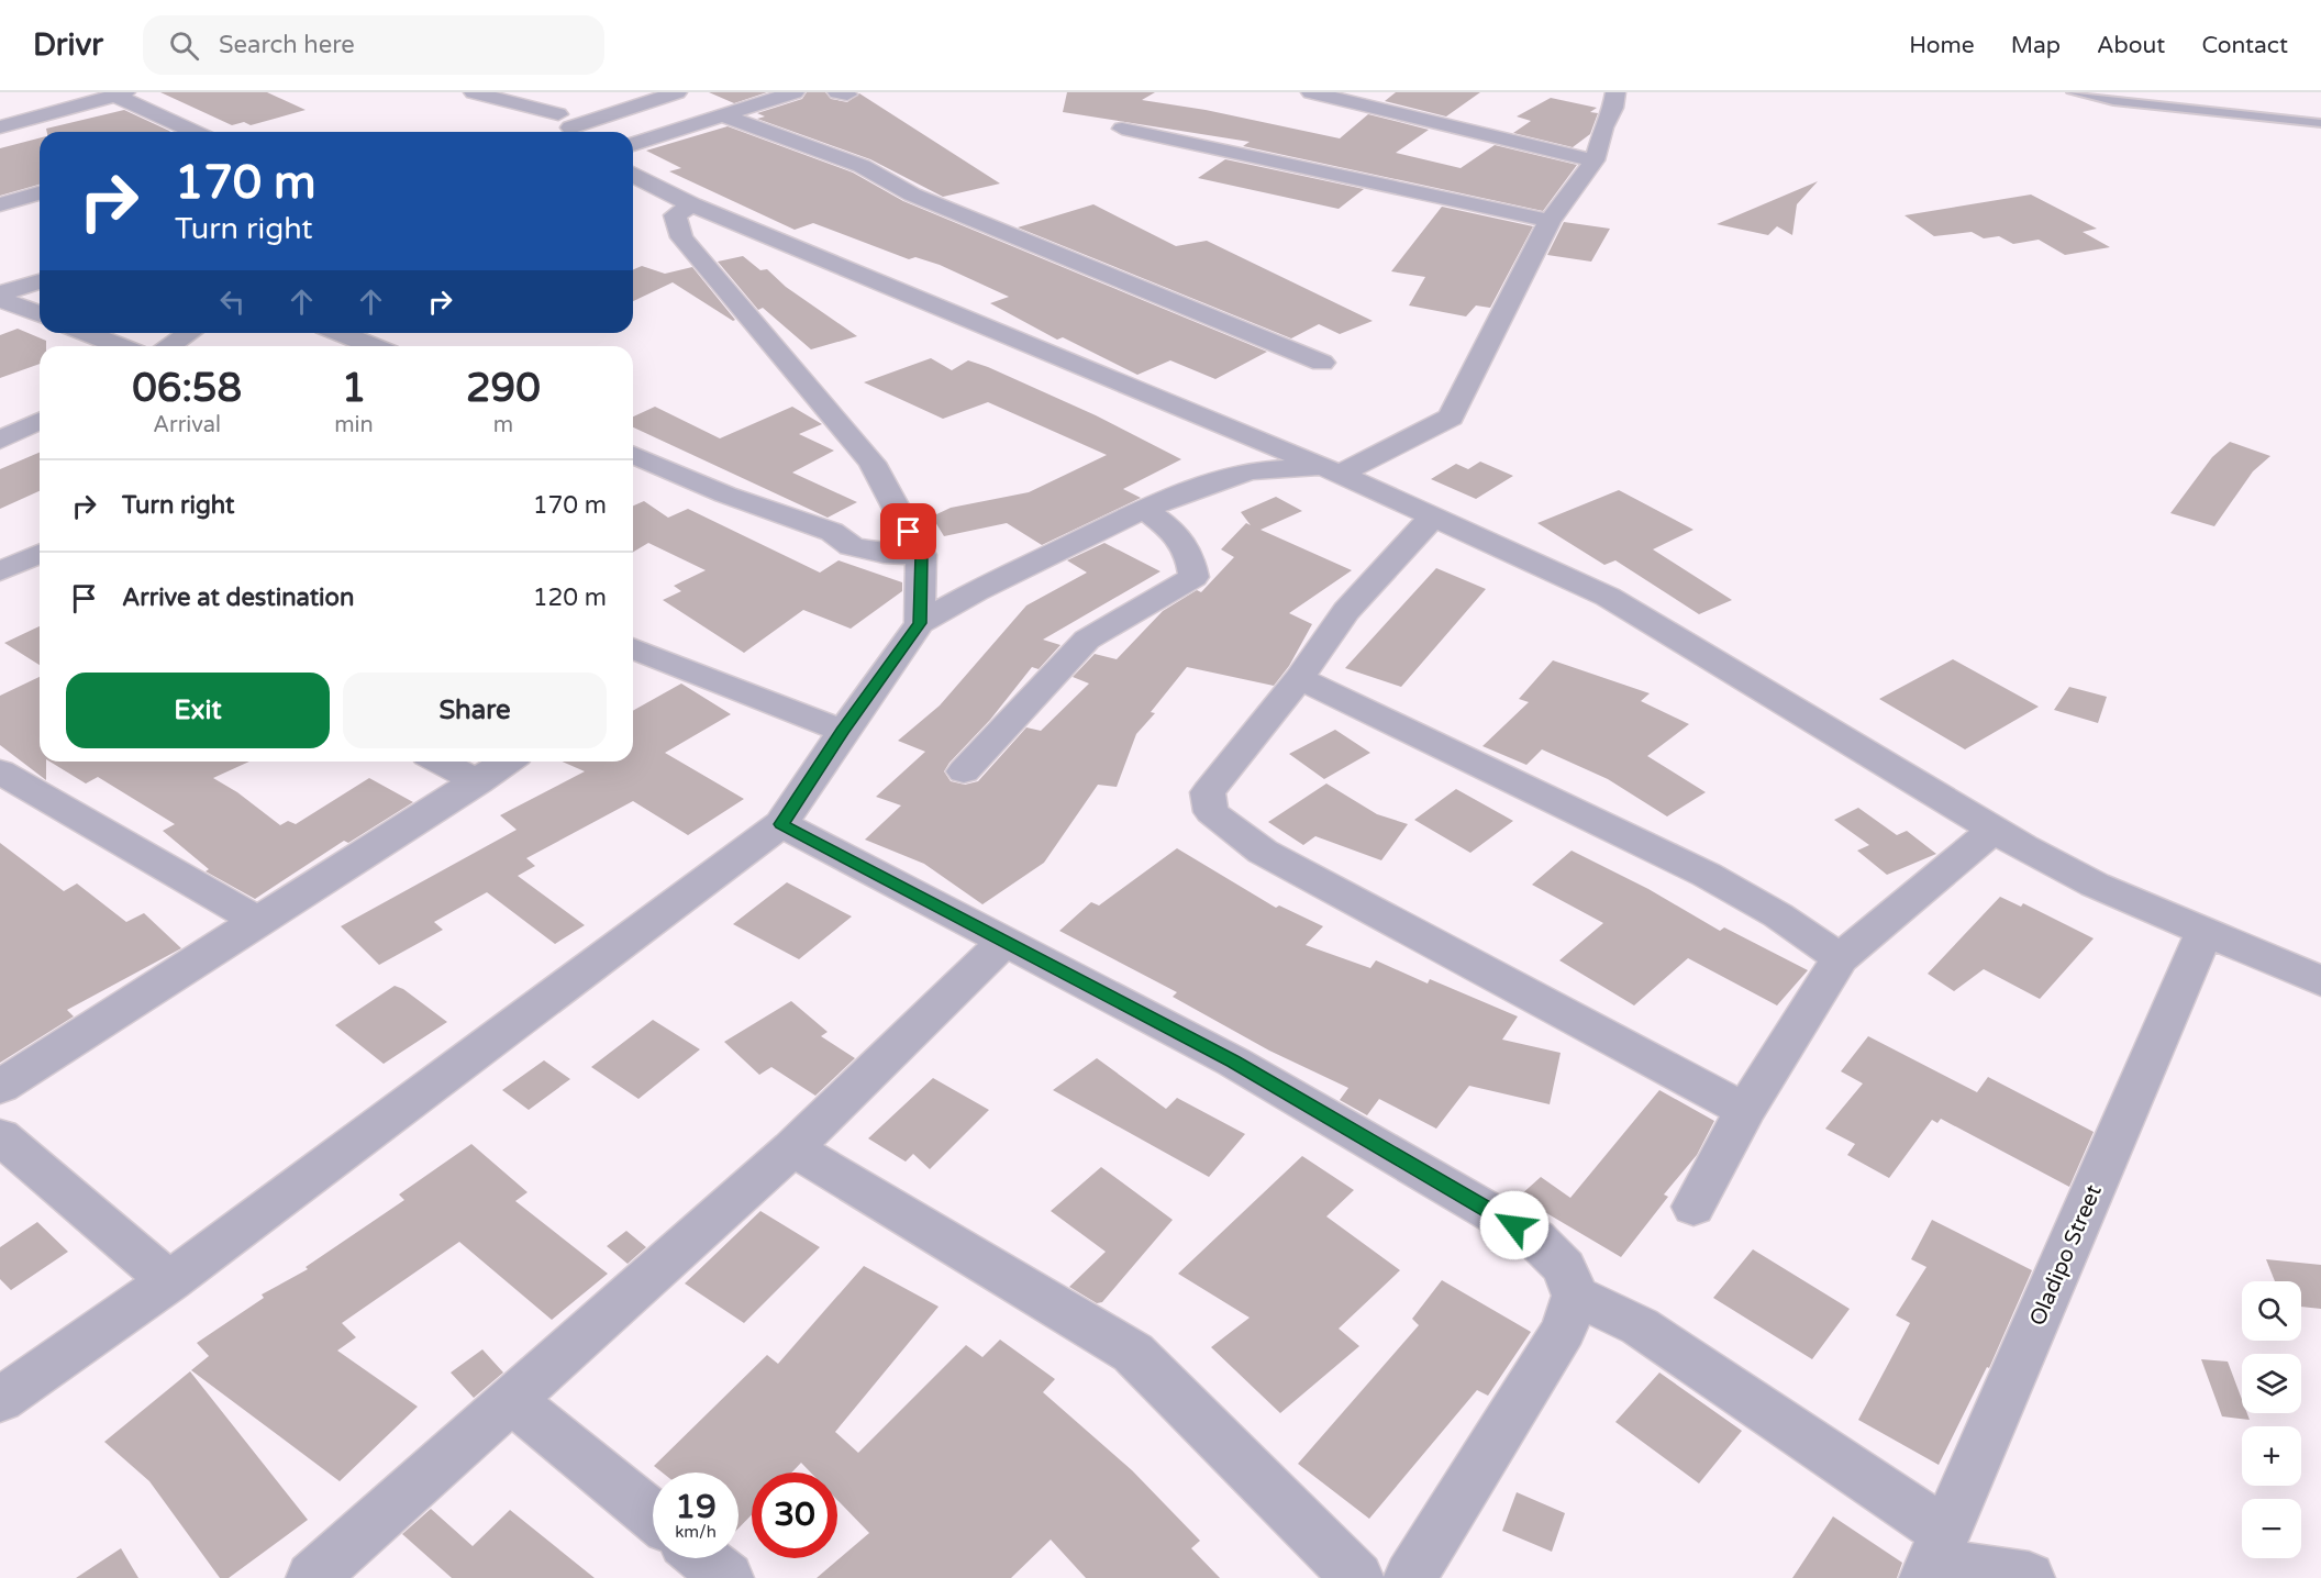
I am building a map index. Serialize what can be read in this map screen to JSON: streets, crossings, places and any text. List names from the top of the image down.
{
  "streets": {
    "street": ["Oladipo Street"]
  },
  "page": {
    "header": "Drivr",
    "search": "Search here",
    "nav": [
      "Home",
      "Map",
      "About",
      "Contact"
    ],
    "turn": ["170 m", "Turn right"],
    "eta": [
      "06:58",
      "Arrival",
      "1",
      "min",
      "290",
      "m"
    ],
    "list": [
      {
        "name": "Turn right",
        "value": "170 m"
      },
      {
        "name": "Arrive at destination",
        "value": "120 m"
      }
    ],
    "buttons": ["Exit", "Share"],
    "map_buttons": ["+", "−"],
    "speed": "19 km/h",
    "limit": "30"
  }
}
